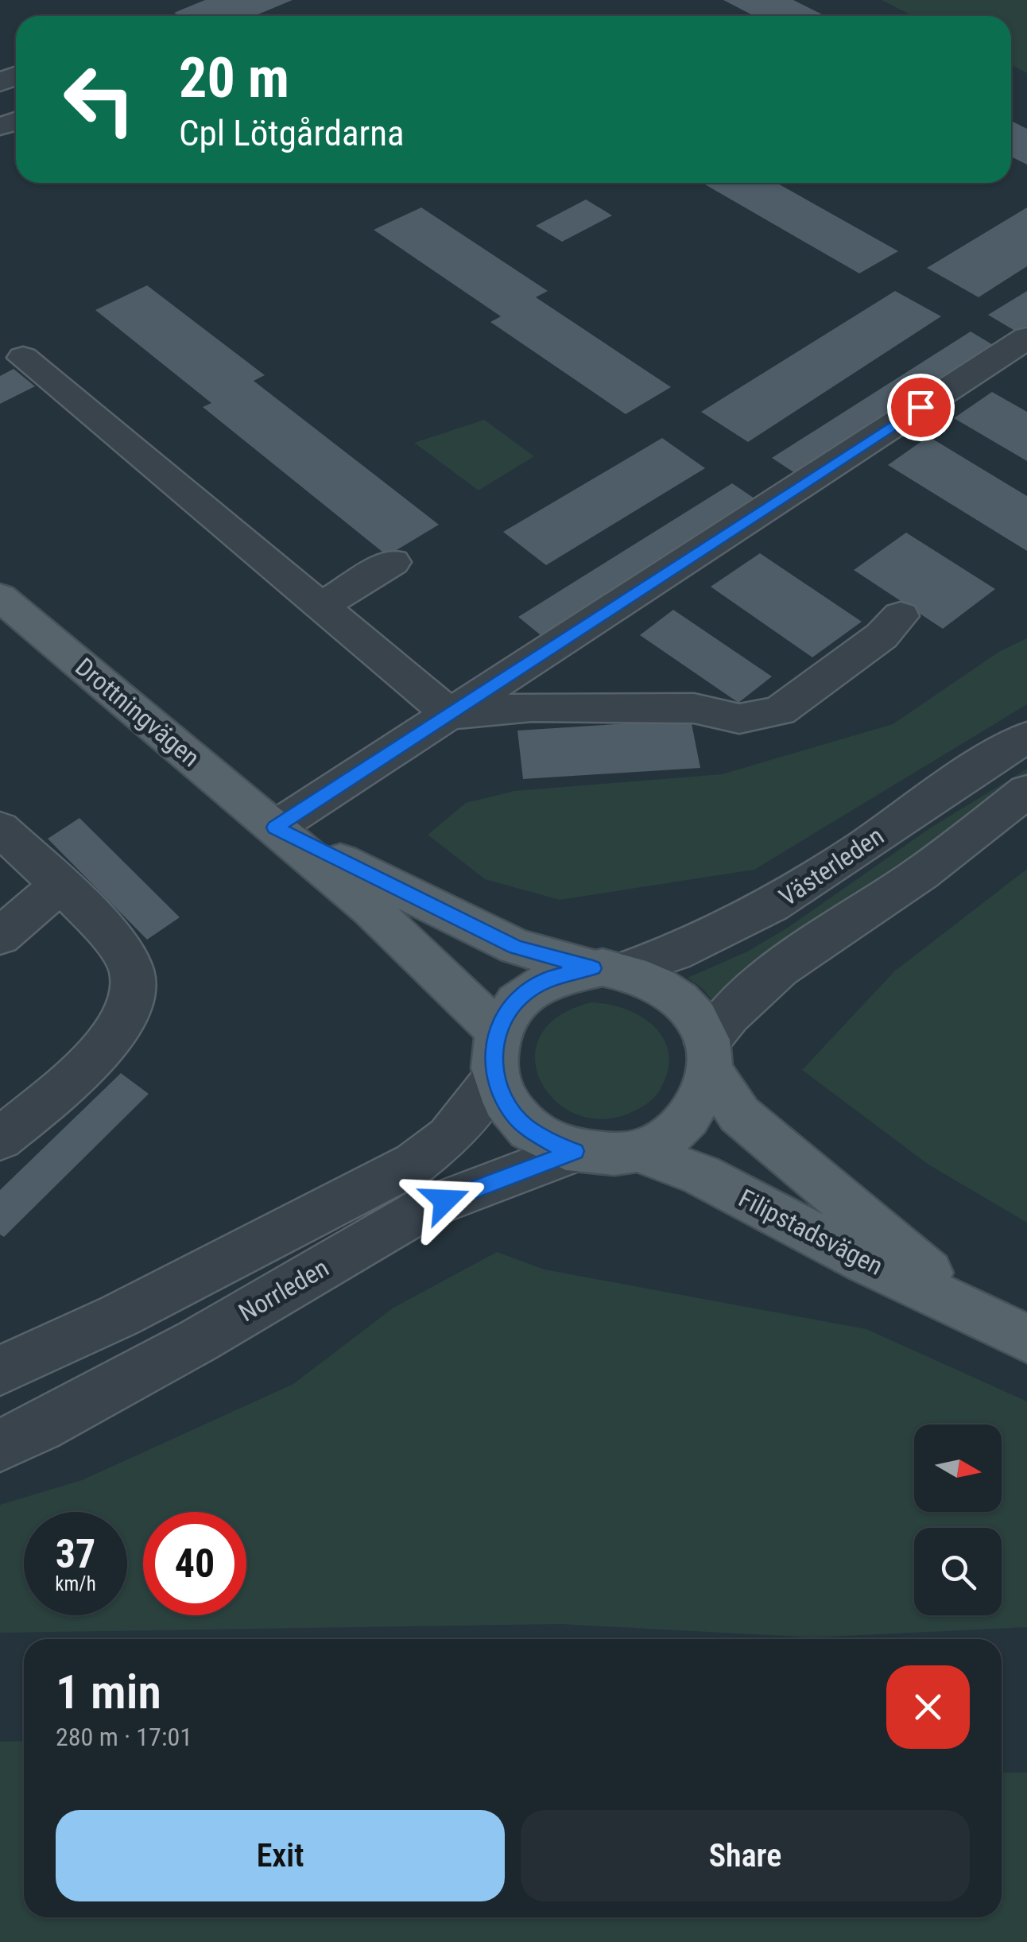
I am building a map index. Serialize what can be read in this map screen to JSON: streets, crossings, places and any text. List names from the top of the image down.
{
  "streets": {
    "main road": ["Drottningvägen", "Filipstadsvägen"],
    "street": ["Västerleden", "Norrleden"]
  },
  "crossings": [
    ["Drottningvägen", "Västerleden"],
    ["Drottningvägen", "Filipstadsvägen"],
    ["Drottningvägen", "Norrleden"],
    ["Västerleden", "Filipstadsvägen"],
    ["Västerleden", "Norrleden"],
    ["Filipstadsvägen", "Norrleden"]
  ],
  "north": "right",
  "page": {
    "turn": ["20 m", "Cpl Lötgårdarna"],
    "speed": "37 km/h",
    "limit": "40",
    "heading": ["1 min", "280 m · 17:01"],
    "buttons": ["Exit", "Share"]
  }
}
